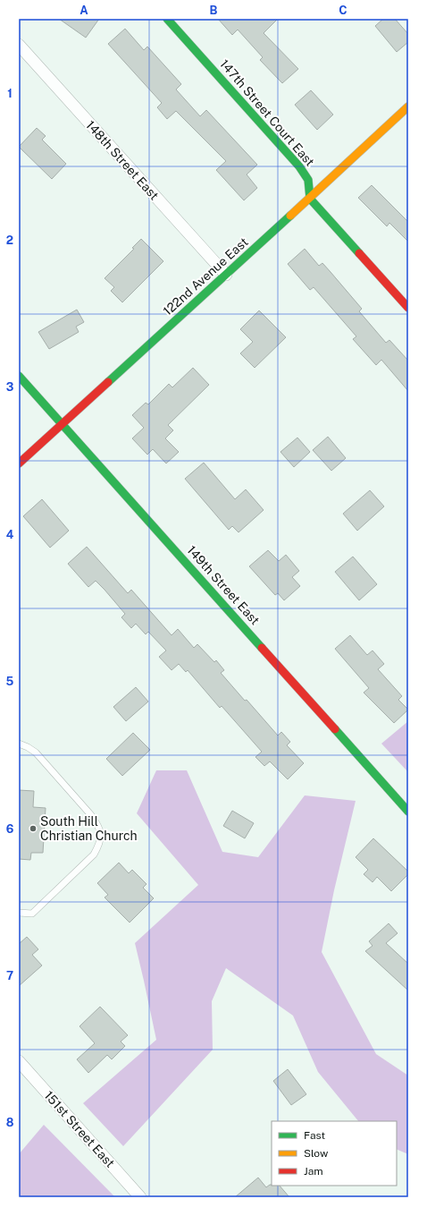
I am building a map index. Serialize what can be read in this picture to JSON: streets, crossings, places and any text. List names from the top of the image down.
{
  "streets": {
    "street": [
      "147th Street Court East",
      "148th Street East",
      "122nd Avenue East",
      "149th Street East",
      "151st Street East"
    ]
  },
  "crossings": [
    ["147th Street Court East", "122nd Avenue East"],
    ["148th Street East", "122nd Avenue East"],
    ["122nd Avenue East", "149th Street East"]
  ],
  "places": ["South Hill Christian Church"],
  "legend": ["Fast", "Slow", "Jam"],
  "grid": {
    "columns": ["A", "B", "C"],
    "rows": [
      "1",
      "2",
      "3",
      "4",
      "5",
      "6",
      "7",
      "8"
    ]
  }
}
